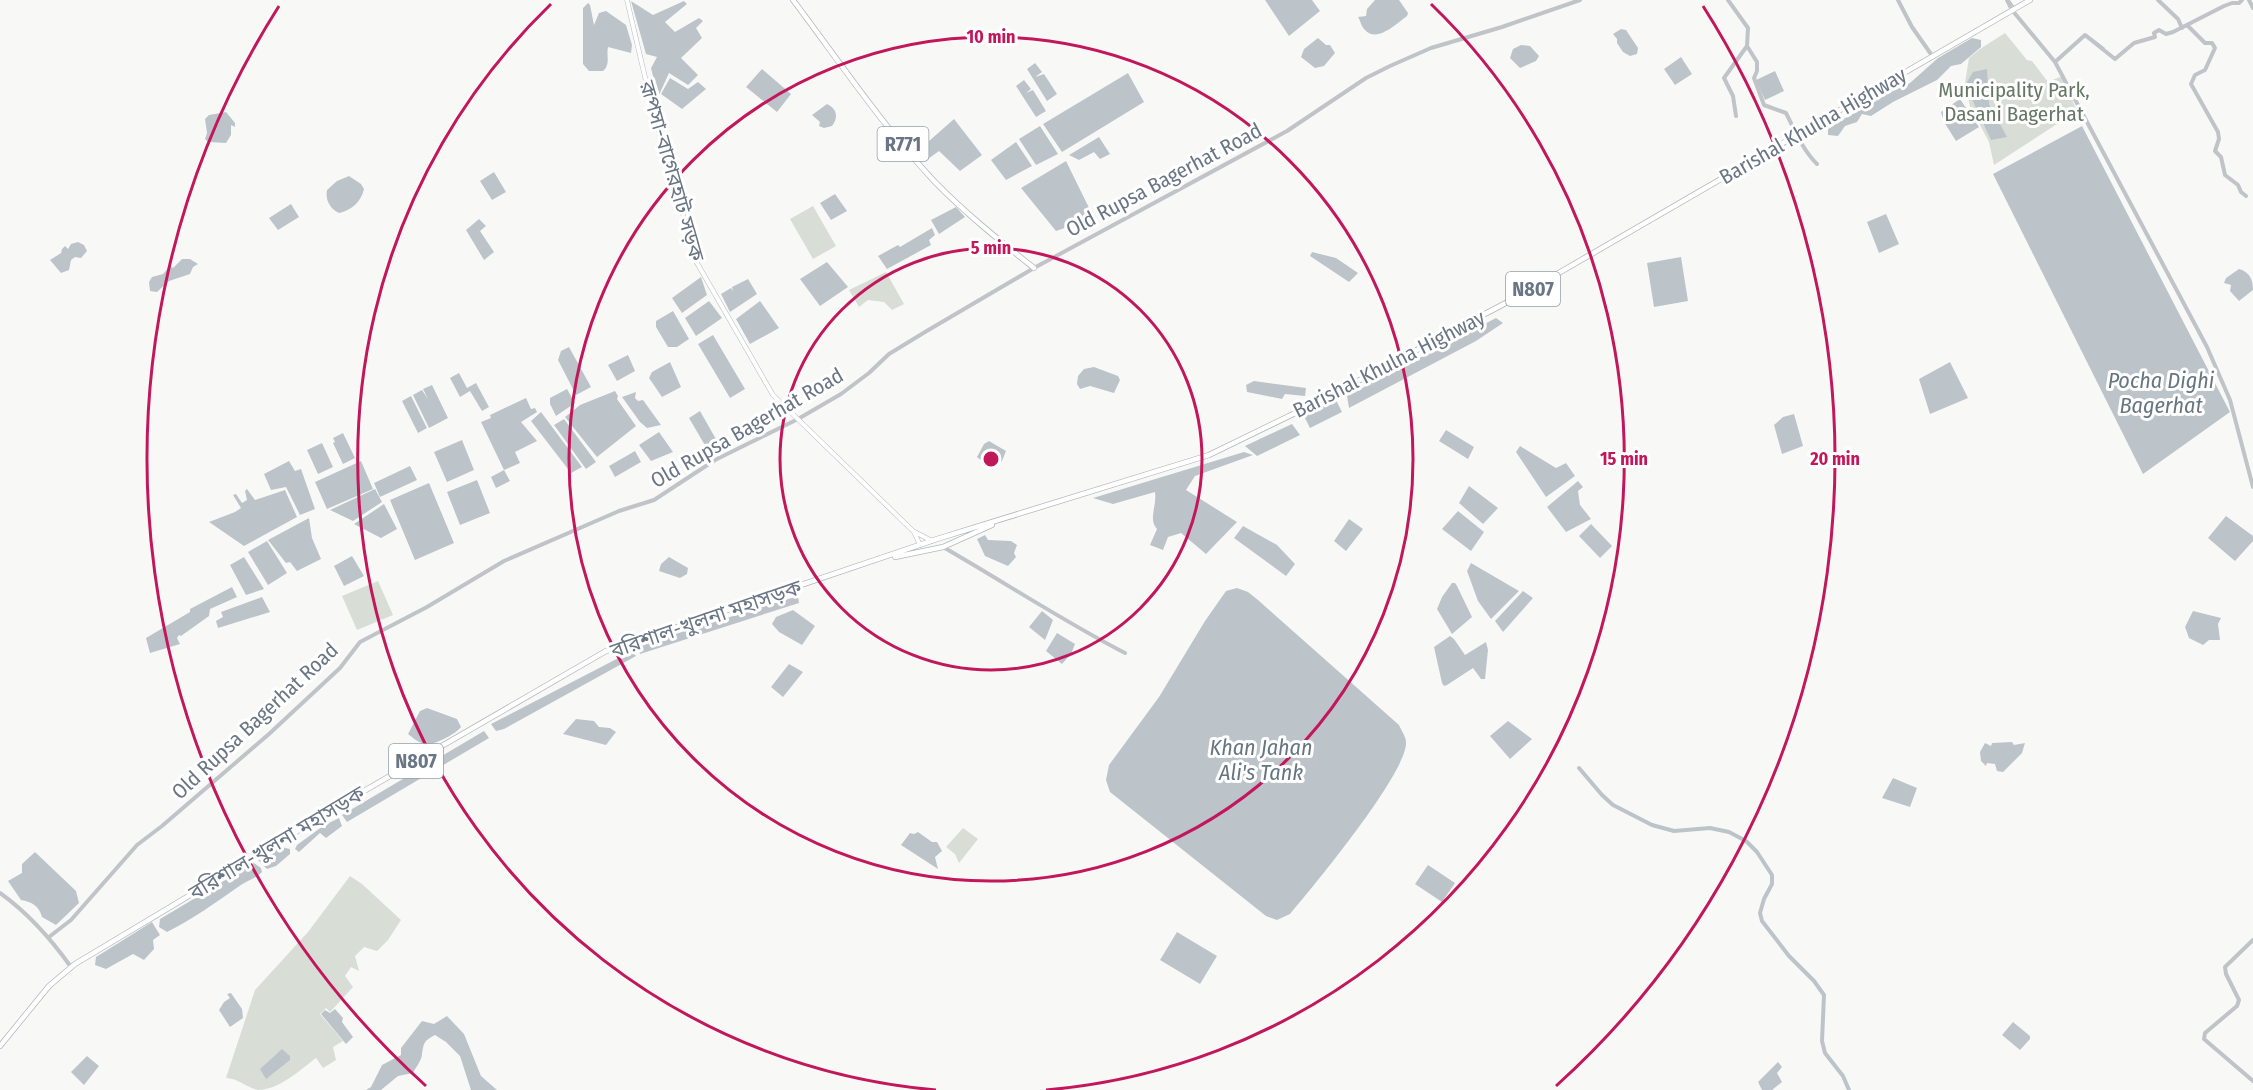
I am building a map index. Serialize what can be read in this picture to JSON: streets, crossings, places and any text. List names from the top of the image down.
{
  "streets": {
    "main road": [
      "Barishal Khulna Highway",
      "R771",
      "রূপসা-বাগেরহাট সড়ক",
      "N807",
      "বরিশাল-খুলনা মহাসড়ক"
    ],
    "street": ["Old Rupsa Bagerhat Road"]
  },
  "crossings": [
    ["Barishal Khulna Highway", "বরিশাল-খুলনা মহাসড়ক"],
    ["R771", "Old Rupsa Bagerhat Road"],
    ["রূপসা-বাগেরহাট সড়ক", "Old Rupsa Bagerhat Road"],
    ["রূপসা-বাগেরহাট সড়ক", "বরিশাল-খুলনা মহাসড়ক"]
  ],
  "water": ["Pocha Dighi Bagerhat", "Khan Jahan Ali's Tank"],
  "parks": ["Municipality Park, Dasani Bagerhat"],
  "rings": [
    "10 min",
    "5 min",
    "15 min",
    "20 min"
  ]
}
